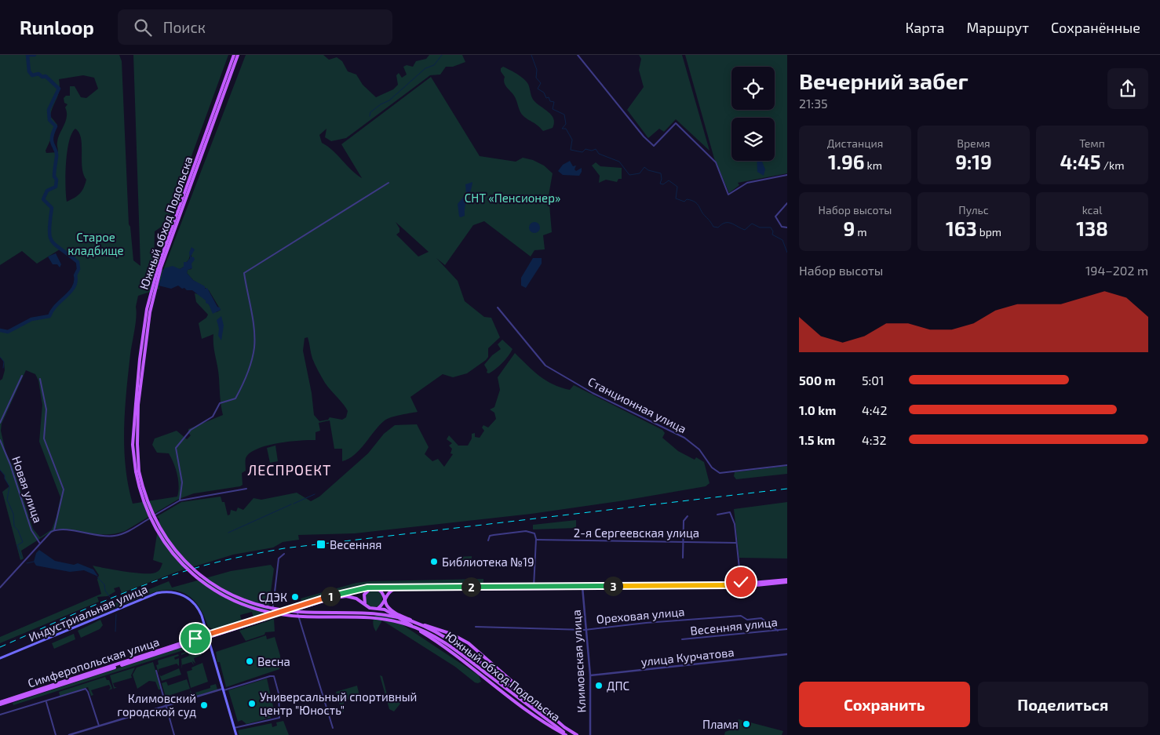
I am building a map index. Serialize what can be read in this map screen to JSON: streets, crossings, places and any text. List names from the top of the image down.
{
  "streets": {
    "main road": ["Южный обход Подольска", "Индустриальная улица", "Симферопольская улица"],
    "street": [
      "Станционная улица",
      "Новая улица",
      "2-я Сергеевская улица",
      "Ореховая улица",
      "Весенняя улица",
      "улица Курчатова",
      "Климовская улица"
    ]
  },
  "crossings": [
    ["Индустриальная улица", "Симферопольская улица"],
    ["Ореховая улица", "Весенняя улица"],
    ["Ореховая улица", "Климовская улица"],
    ["улица Курчатова", "Климовская улица"]
  ],
  "districts": ["ЛЕСПРОЕКТ"],
  "parks": ["СНТ «Пенсионер»", "Старое кладбище"],
  "places": {
    "transit": ["Весенняя"],
    "other": [
      "Библиотека №19",
      "СДЭК",
      "Весна",
      "ДПС",
      "Универсальный спортивный центр \"Юность\"",
      "Климовский городской суд",
      "Пламя"
    ]
  },
  "page": {
    "header": "Runloop",
    "search": "Поиск",
    "nav": ["Карта", "Маршрут", "Сохранённые"],
    "heading": ["Вечерний забег", "21:35"],
    "stats": [
      ["Дистанция", "1.96 km"],
      ["Время", "9:19"],
      ["Темп", "4:45 /km"],
      ["Набор высоты", "9 m"],
      ["Пульс", "163 bpm"],
      ["kcal", "138"]
    ],
    "chart": ["Набор высоты", "194–202 m"],
    "list": [
      {
        "name": "500 m",
        "note": "5:01"
      },
      {
        "name": "1.0 km",
        "note": "4:42"
      },
      {
        "name": "1.5 km",
        "note": "4:32"
      }
    ],
    "pins": ["3", "2", "1"],
    "buttons": ["Сохранить", "Поделиться"]
  }
}
